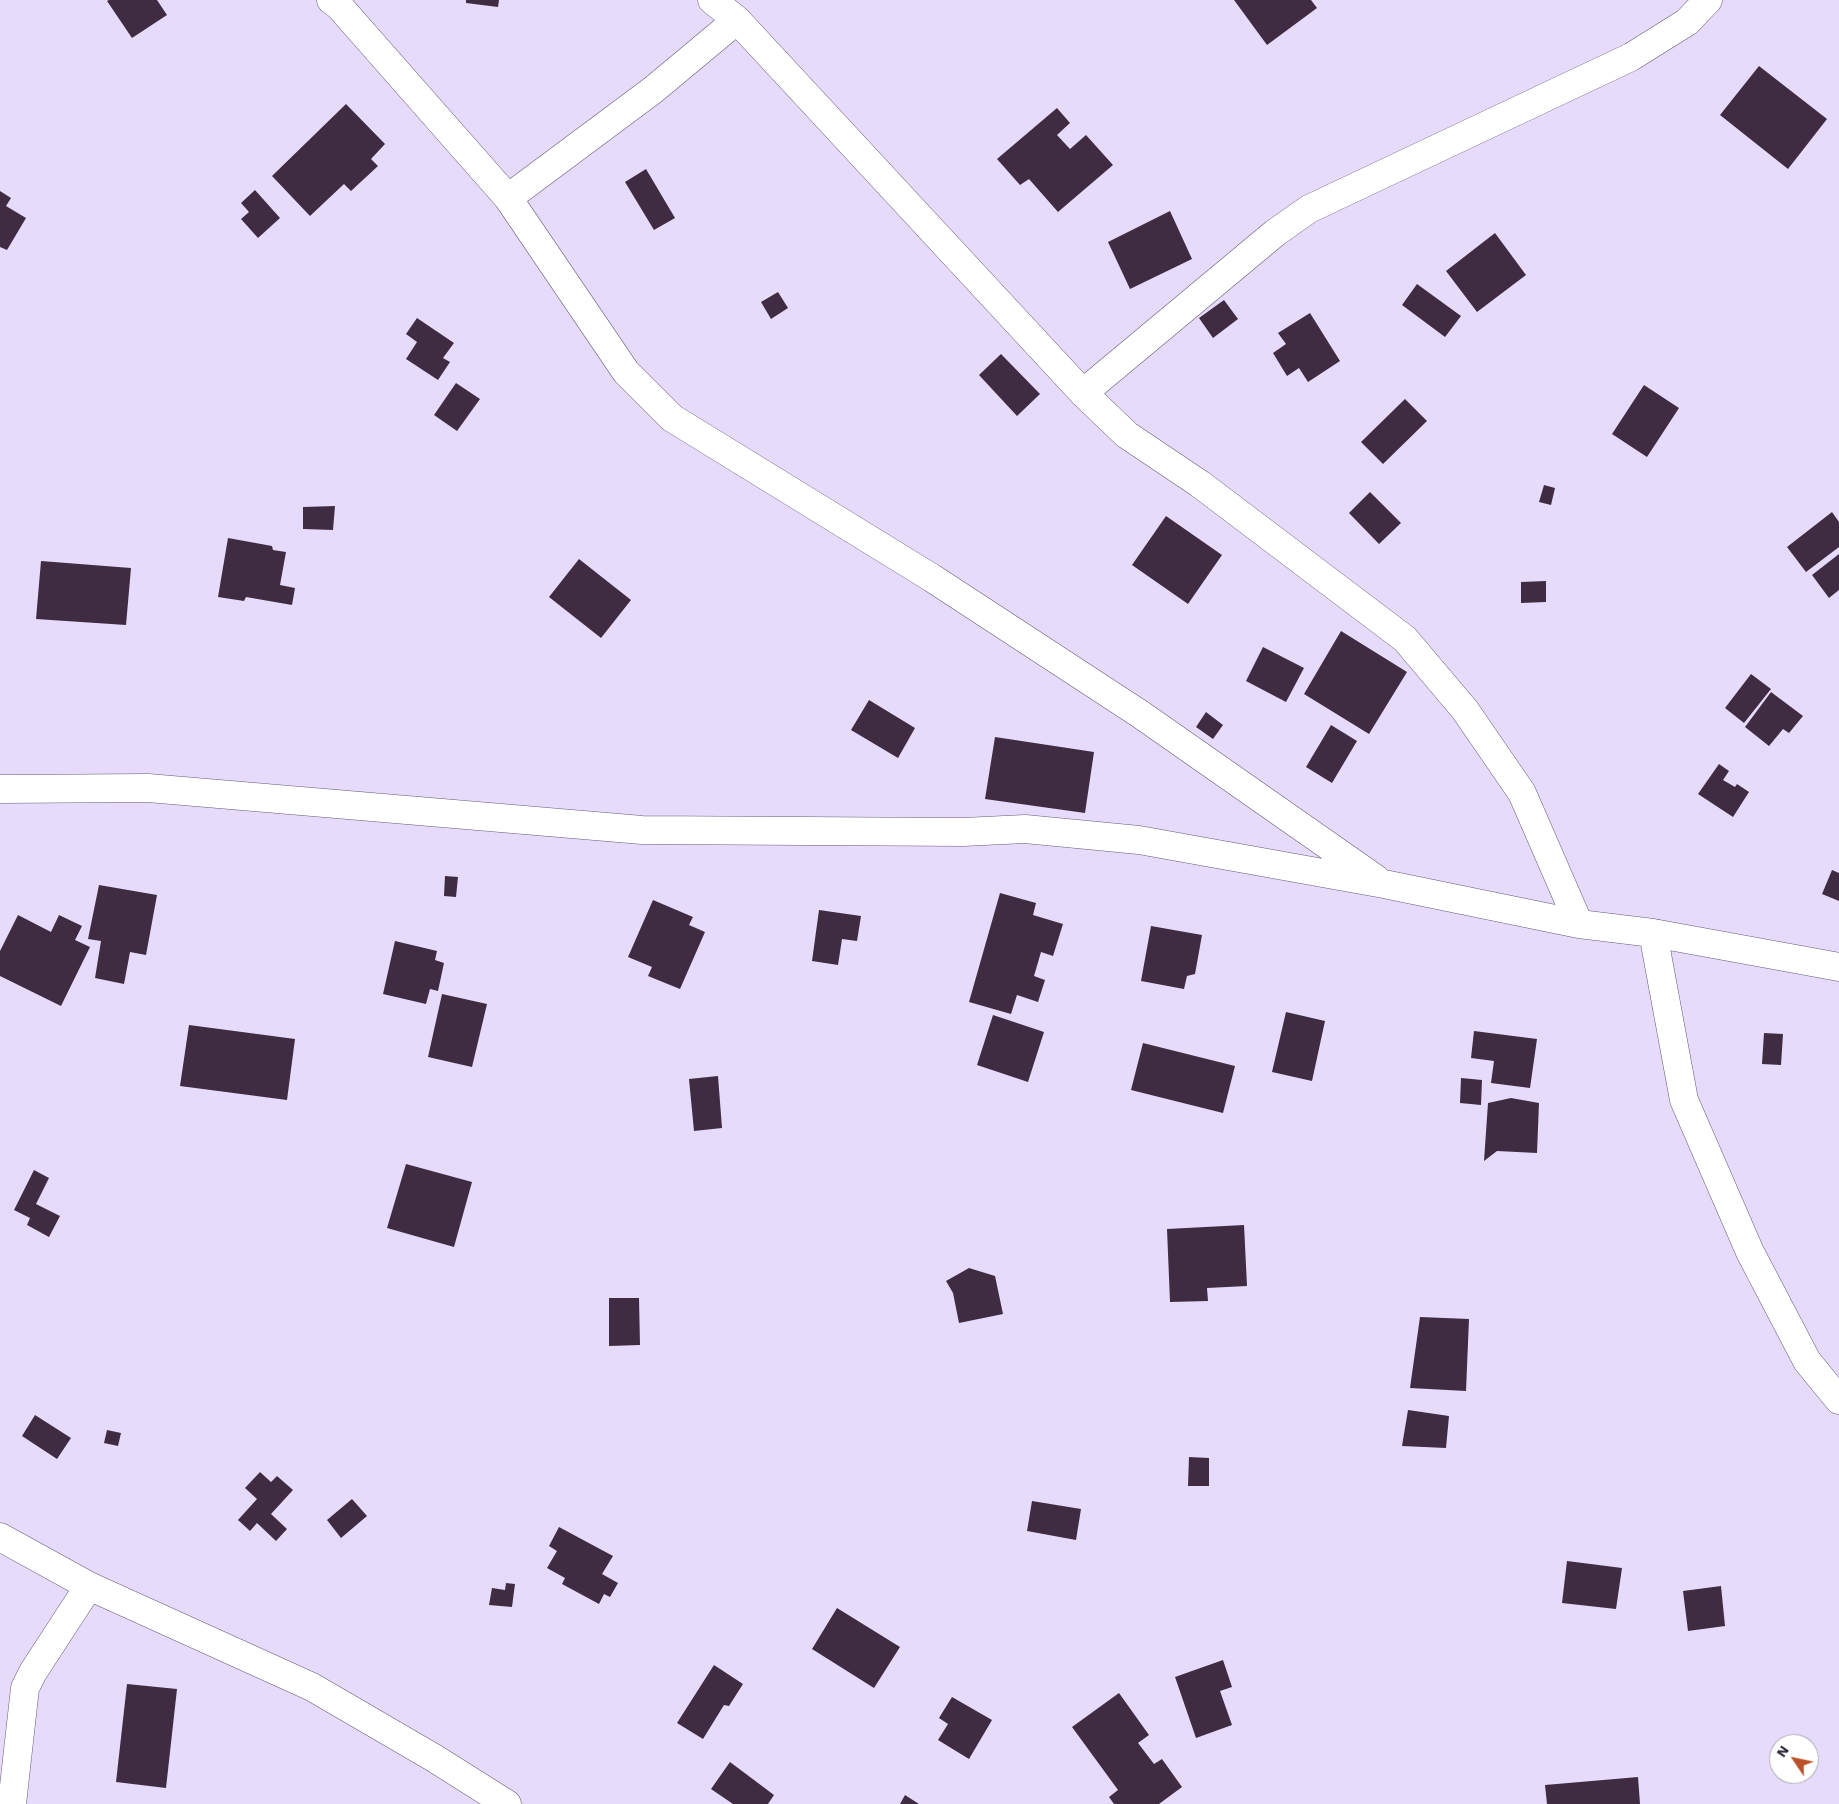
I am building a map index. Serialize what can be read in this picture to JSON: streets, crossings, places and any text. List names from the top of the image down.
{
  "north": "top left"
}
